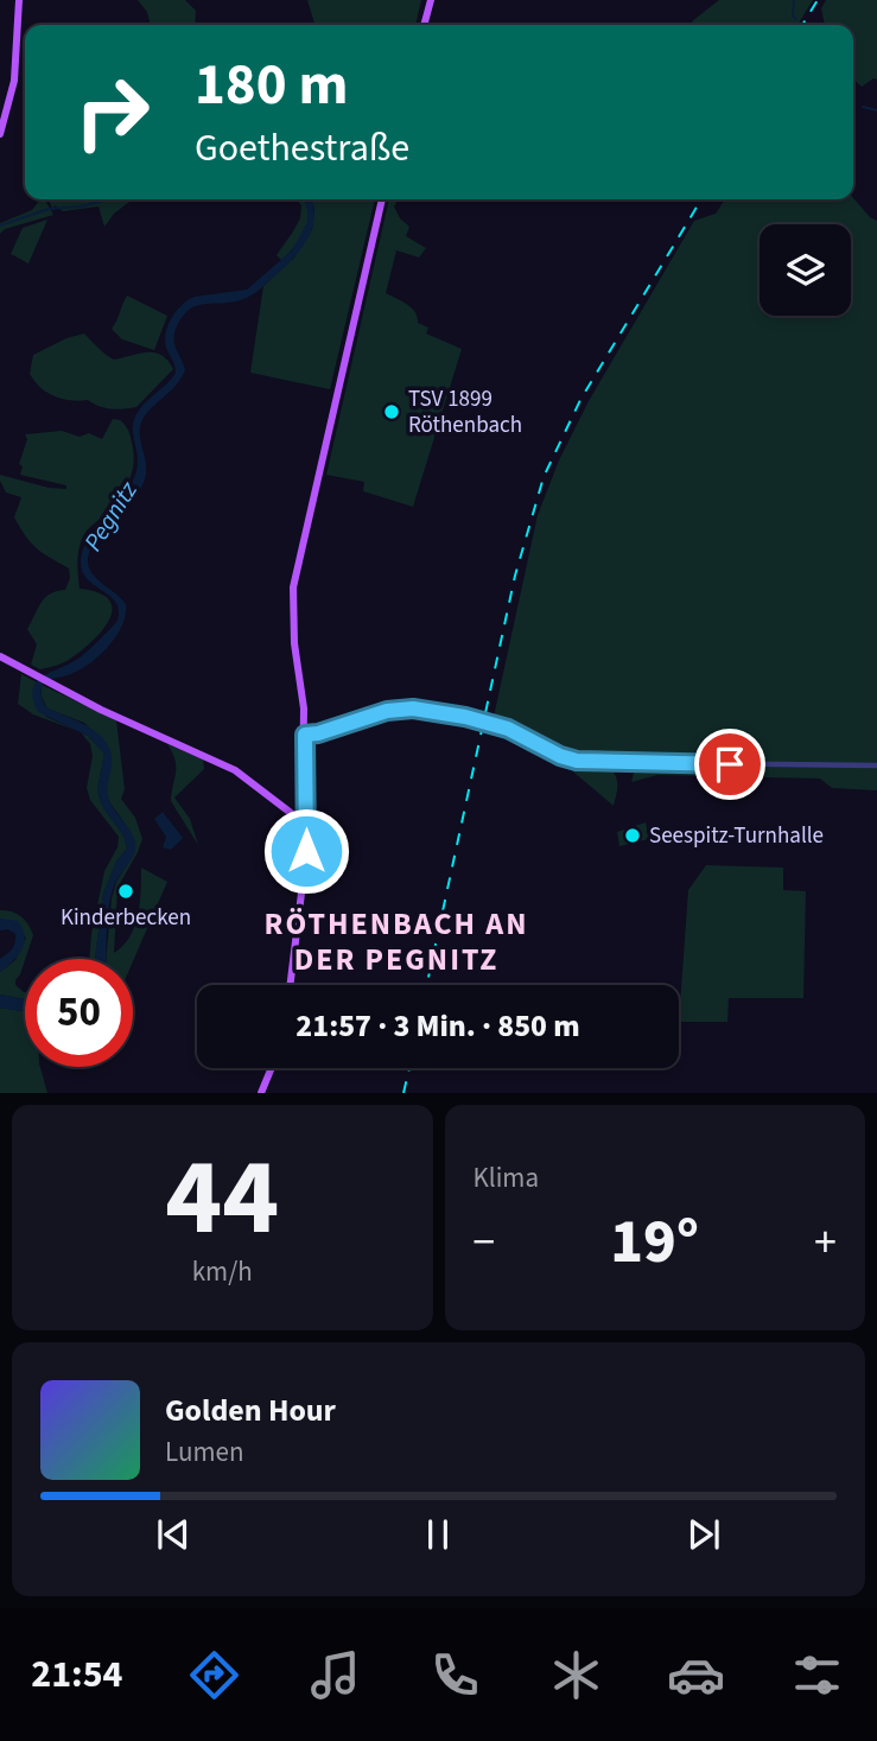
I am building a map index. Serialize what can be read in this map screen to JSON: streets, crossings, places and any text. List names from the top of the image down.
{
  "districts": ["RÖTHENBACH AN DER PEGNITZ"],
  "water": ["Pegnitz"],
  "places": ["TSV 1899 Röthenbach", "Seespitz-Turnhalle", "Kinderbecken"],
  "page": {
    "turn": ["180 m", "Goethestraße"],
    "limit": "50",
    "trip": "21:57 · 3 Min. · 850 m",
    "tile": [
      ["44", "km/h"],
      "Klima"
    ],
    "heat": ["−", "19°", "+"],
    "song": ["Golden Hour", "Lumen"],
    "tabs": "21:54"
  }
}
